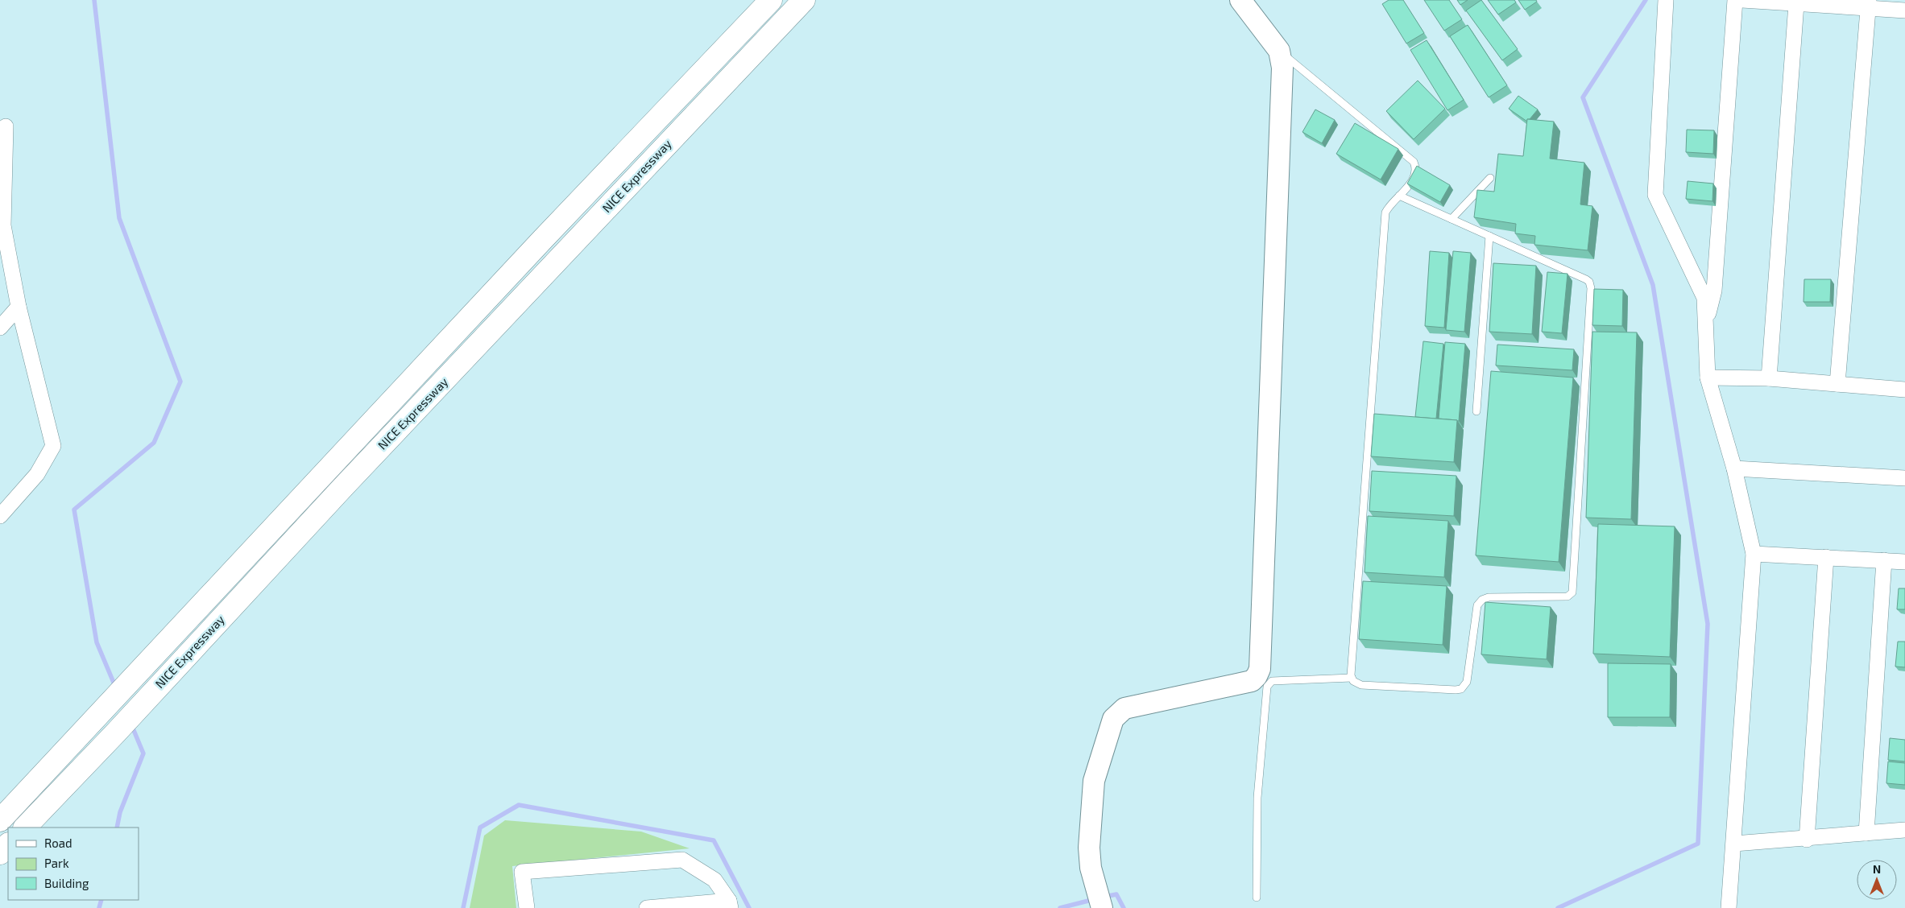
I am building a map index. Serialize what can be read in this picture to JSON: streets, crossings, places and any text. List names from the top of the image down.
{
  "streets": {
    "highway": ["NICE Expressway"]
  },
  "legend": ["Road", "Park", "Building"],
  "north": "top"
}
